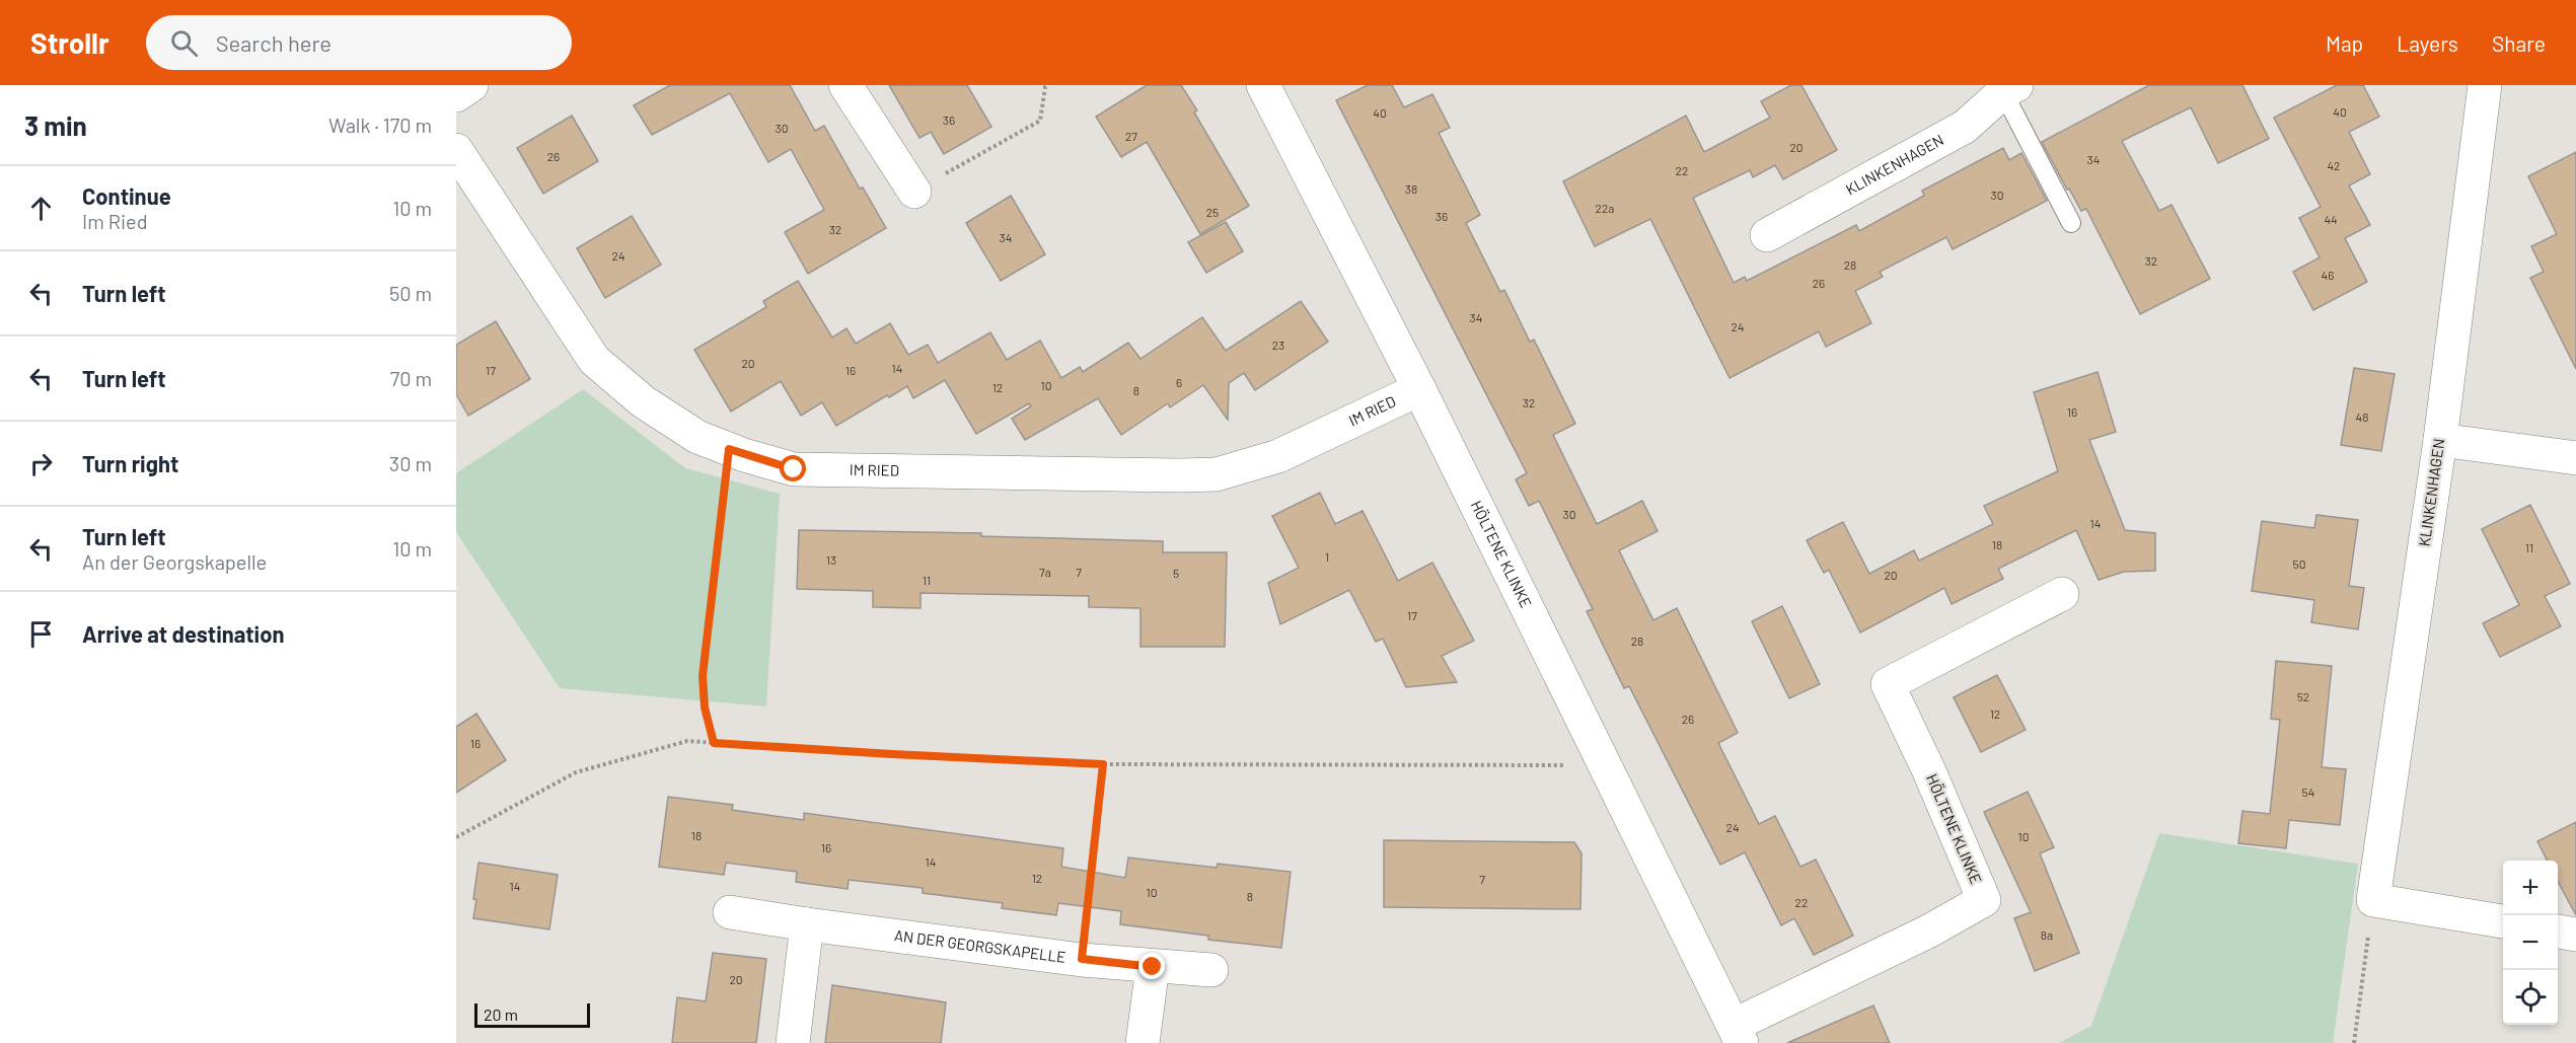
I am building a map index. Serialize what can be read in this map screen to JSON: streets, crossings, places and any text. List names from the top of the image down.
{
  "streets": {
    "street": [
      "KLINKENHAGEN",
      "IM RIED",
      "HÖLTENE KLINKE",
      "AN DER GEORGSKAPELLE"
    ]
  },
  "crossings": [
    ["IM RIED", "HÖLTENE KLINKE"]
  ],
  "house_numbers": [
    "40",
    "40",
    "36",
    "30",
    "27",
    "20",
    "26",
    "34",
    "42",
    "22",
    "38",
    "30",
    "22a",
    "25",
    "36",
    "44",
    "32",
    "34",
    "24",
    "32",
    "28",
    "46",
    "26",
    "34",
    "24",
    "23",
    "20",
    "14",
    "17",
    "16",
    "6",
    "10",
    "12",
    "8",
    "32",
    "16",
    "48",
    "30",
    "14",
    "18",
    "11",
    "1",
    "13",
    "50",
    "7a",
    "7",
    "5",
    "20",
    "11",
    "17",
    "28",
    "52",
    "12",
    "26",
    "16",
    "54",
    "24",
    "18",
    "10",
    "16",
    "14",
    "12",
    "7",
    "14",
    "10",
    "8",
    "22",
    "8a",
    "20"
  ],
  "scale_bar": "20 m",
  "page": {
    "header": "Strollr",
    "search": "Search here",
    "nav": ["Map", "Layers", "Share"],
    "heading": ["3 min", "Walk · 170 m"],
    "list": [
      ["Continue", "Im Ried", "10 m"],
      ["Turn left", "50 m"],
      ["Turn left", "70 m"],
      ["Turn right", "30 m"],
      ["Turn left", "An der Georgskapelle", "10 m"],
      "Arrive at destination"
    ],
    "map_buttons": ["+", "−"],
    "scale": "20 m"
  }
}
